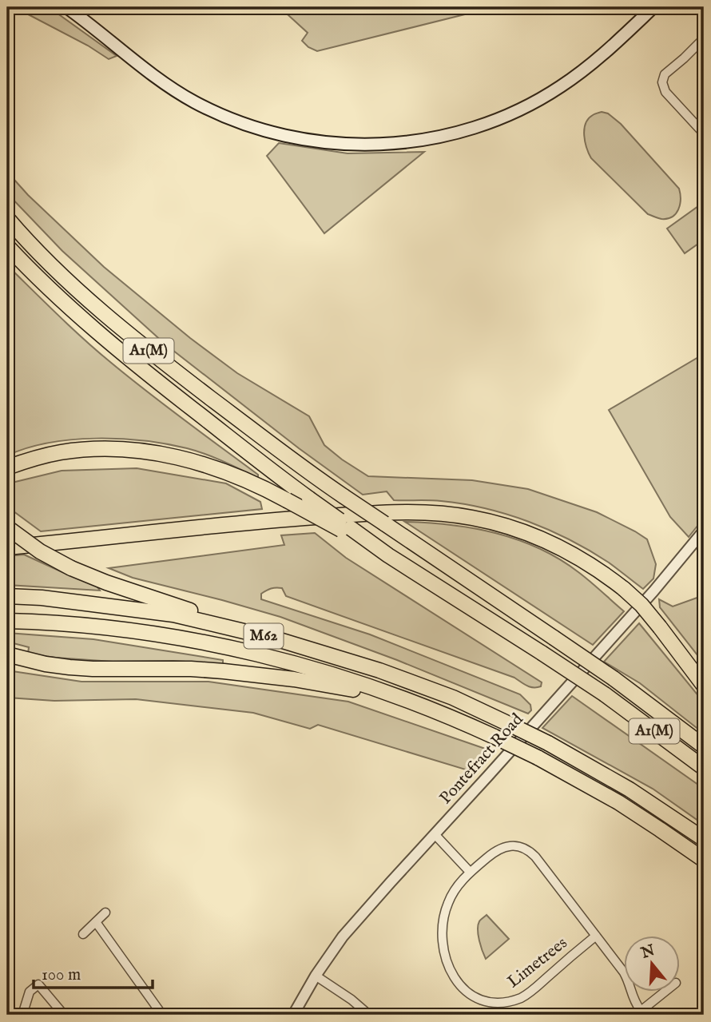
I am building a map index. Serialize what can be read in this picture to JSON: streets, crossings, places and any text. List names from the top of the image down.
{
  "streets": {
    "highway": ["A1(M)", "M62"],
    "street": ["Pontefract Road", "Limetrees"]
  },
  "scale_bar": "100 m",
  "north": "top"
}
